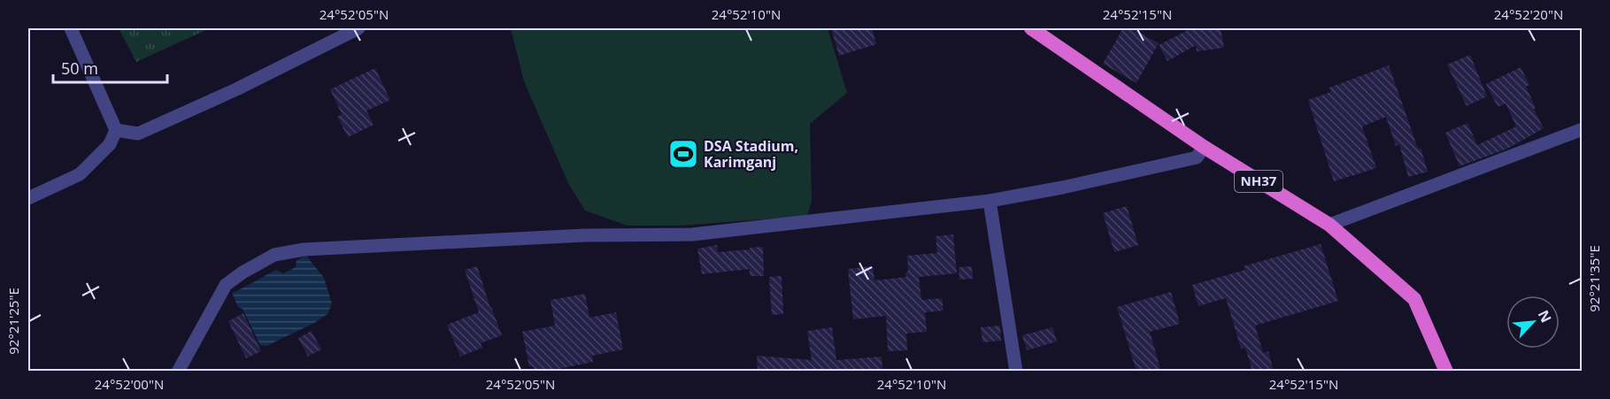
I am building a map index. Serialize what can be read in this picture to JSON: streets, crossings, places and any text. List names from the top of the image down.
{
  "streets": {
    "highway": ["NH37"]
  },
  "places": {
    "sports": ["DSA Stadium, Karimganj"]
  },
  "scale_bar": "50 m",
  "north": "top right",
  "coordinates": [
    "24°52'05\"N",
    "24°52'10\"N",
    "24°52'15\"N",
    "24°52'20\"N",
    "92°21'35\"E",
    "92°21'25\"E",
    "24°52'00\"N"
  ]
}
